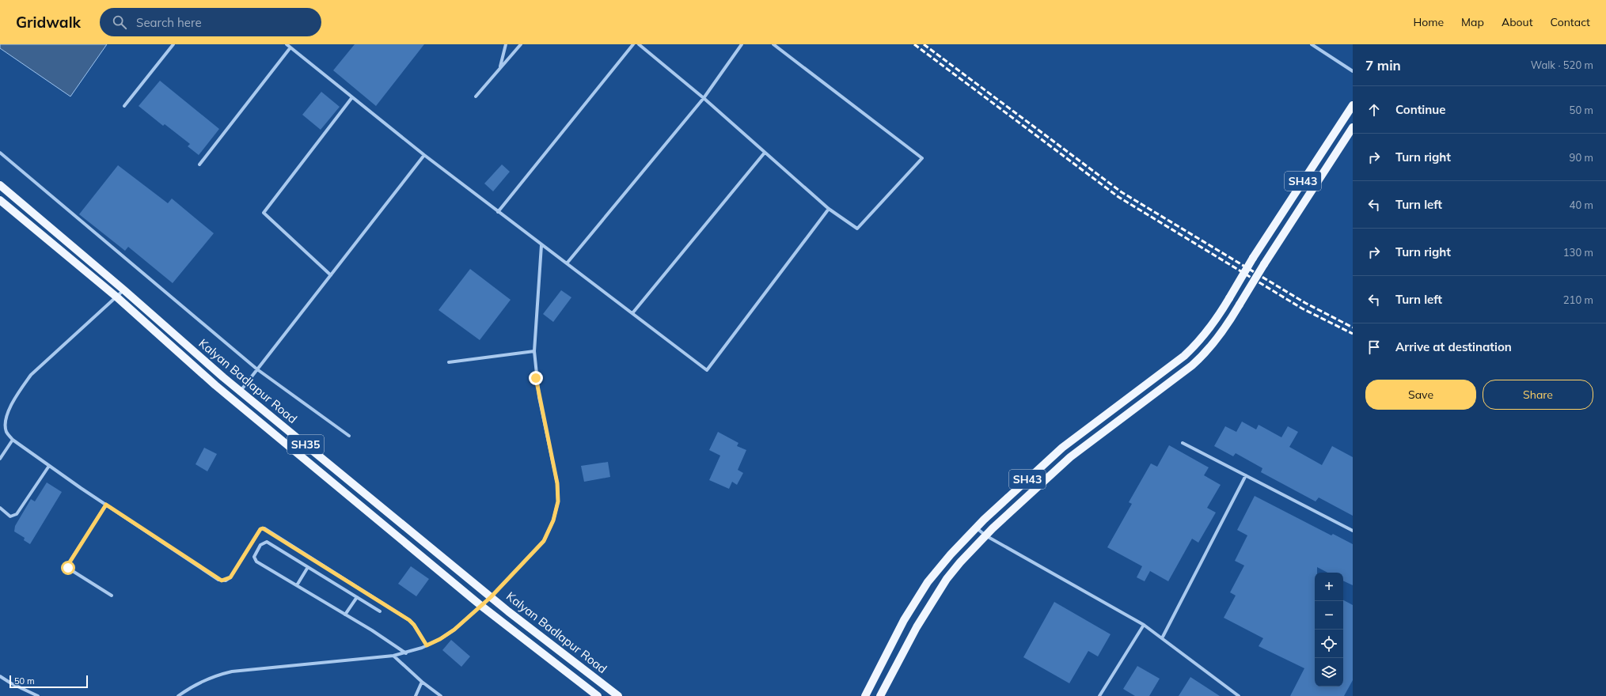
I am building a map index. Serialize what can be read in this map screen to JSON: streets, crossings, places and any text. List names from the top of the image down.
{
  "streets": {
    "main road": ["SH43", "Kalyan Badlapur Road", "SH35"]
  },
  "scale_bar": "50 m",
  "page": {
    "header": "Gridwalk",
    "search": "Search here",
    "nav": [
      "Home",
      "Map",
      "About",
      "Contact"
    ],
    "heading": ["7 min", "Walk · 520 m"],
    "list": [
      ["Continue", "50 m"],
      ["Turn right", "90 m"],
      ["Turn left", "40 m"],
      ["Turn right", "130 m"],
      ["Turn left", "210 m"],
      "Arrive at destination"
    ],
    "buttons": ["Save", "Share"],
    "map_buttons": ["+", "−"],
    "scale": "50 m"
  }
}
